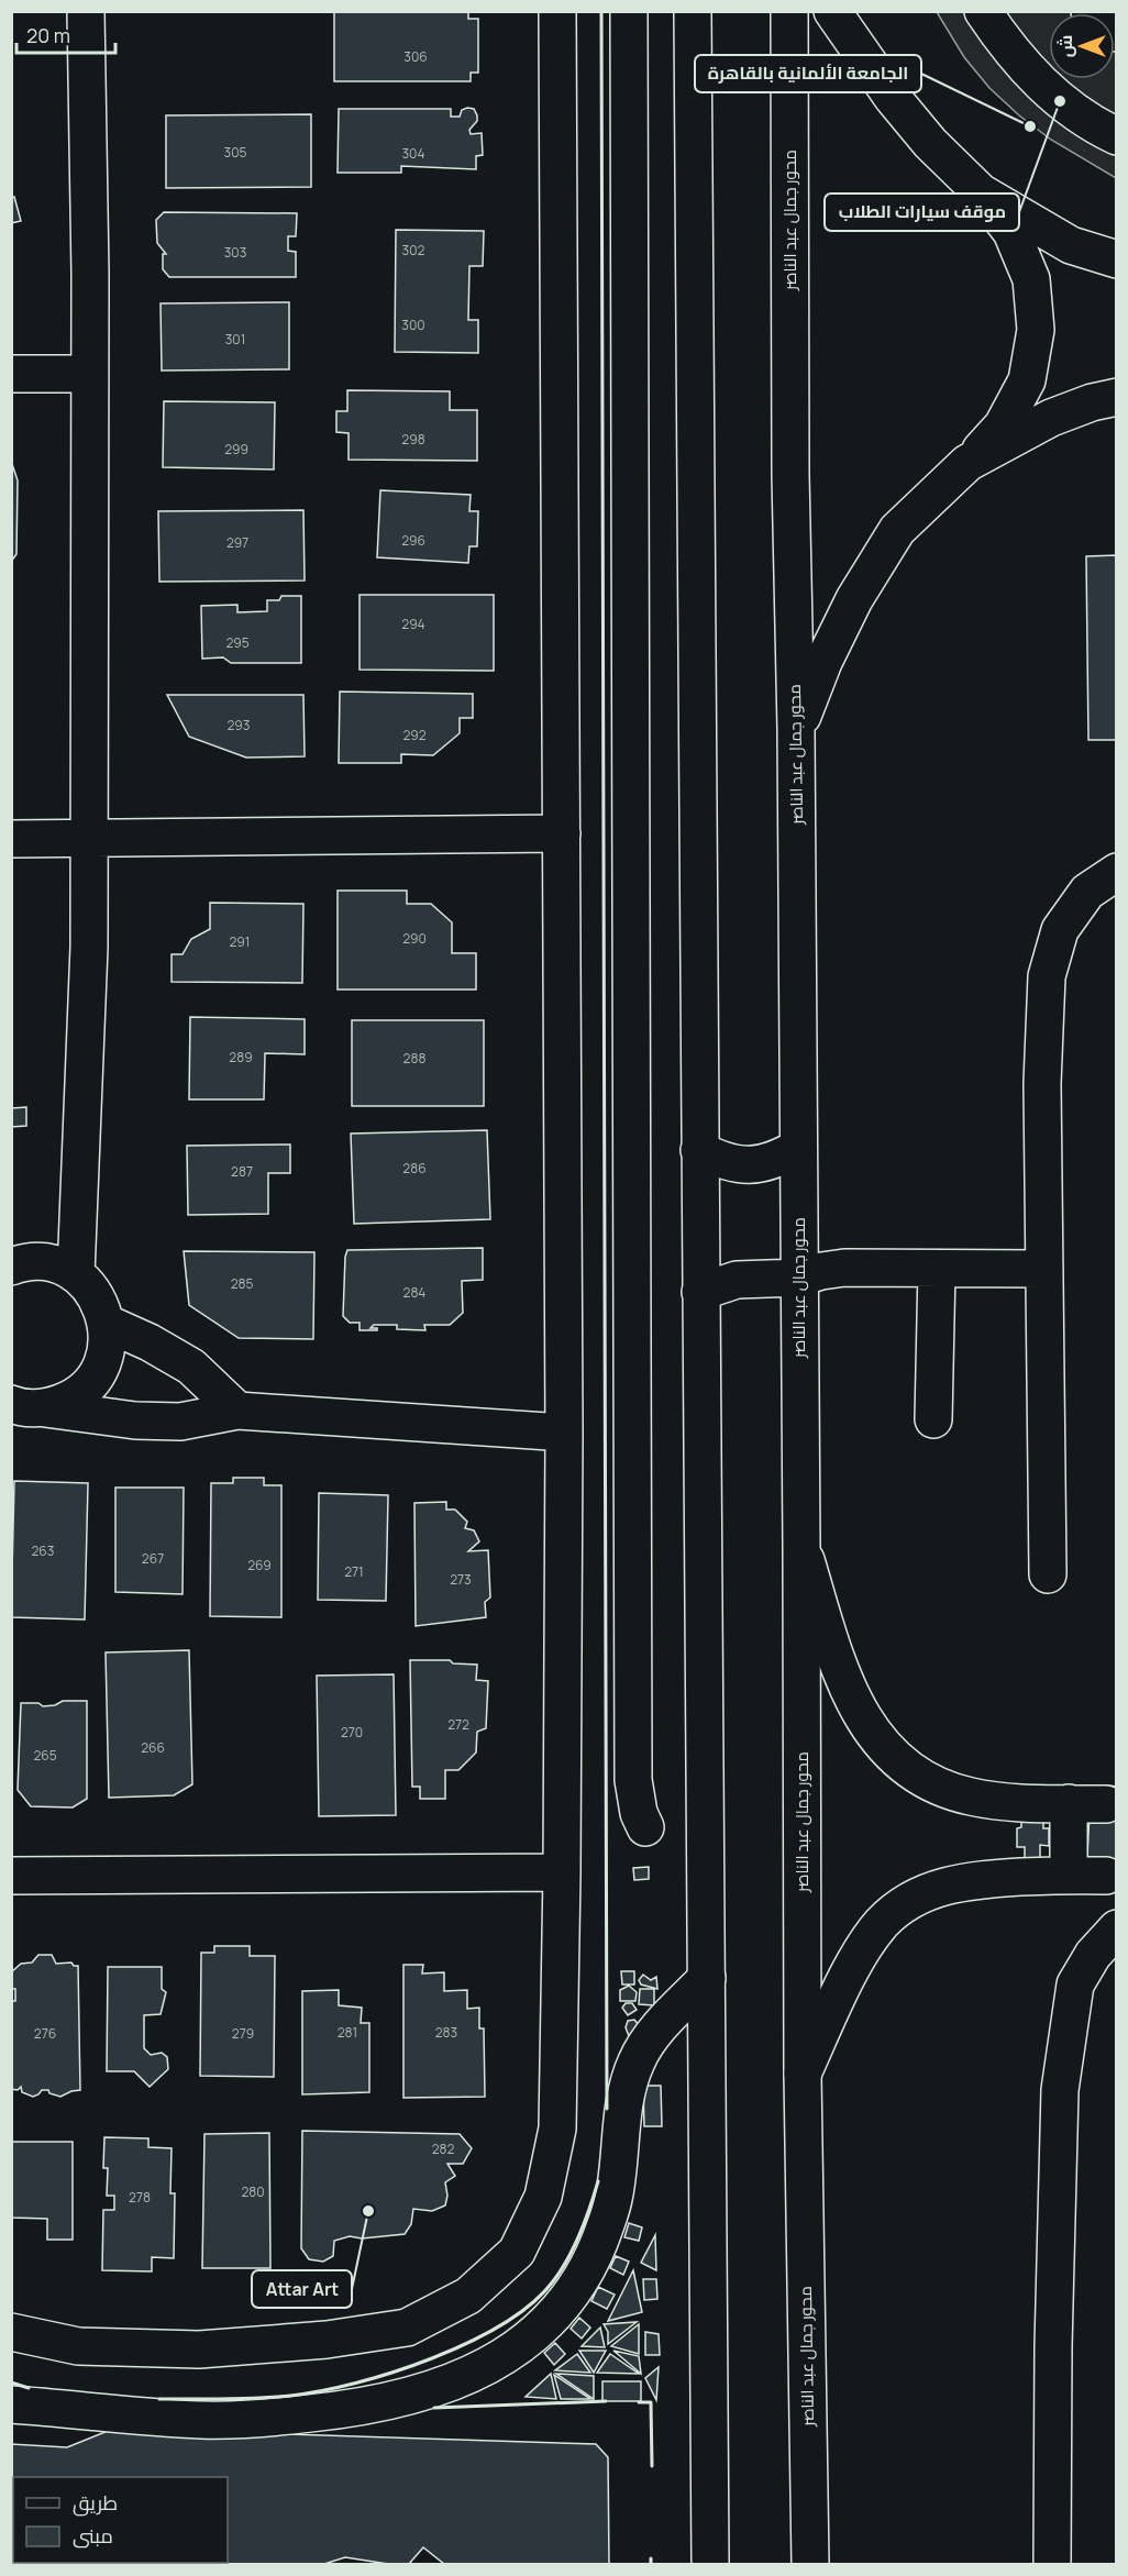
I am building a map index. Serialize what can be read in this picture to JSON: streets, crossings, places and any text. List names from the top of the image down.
{
  "streets": {
    "street": ["محور جمال عبد الناصر"]
  },
  "places": ["موقف سيارات الطلاب", "الجامعة الألمانية بالقاهرة", "Attar Art"],
  "house_numbers": [
    "306",
    "305",
    "304",
    "302",
    "303",
    "300",
    "301",
    "298",
    "299",
    "296",
    "297",
    "294",
    "295",
    "293",
    "292",
    "290",
    "291",
    "289",
    "288",
    "286",
    "287",
    "285",
    "284",
    "263",
    "267",
    "269",
    "271",
    "273",
    "272",
    "270",
    "266",
    "265",
    "281",
    "283",
    "276",
    "279",
    "282",
    "280",
    "278"
  ],
  "legend": ["طريق", "مبنى"],
  "scale_bar": "20 m",
  "north": "left"
}
